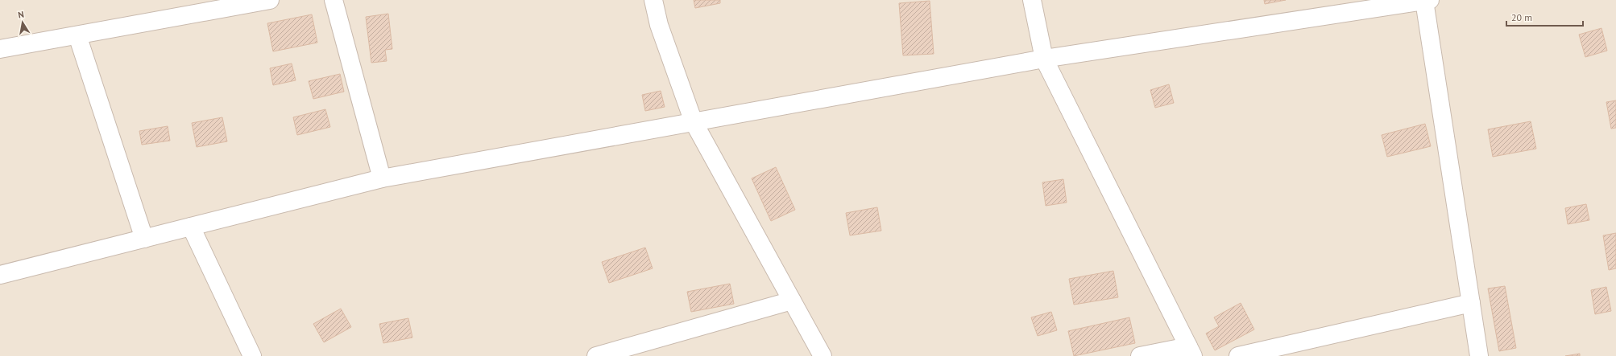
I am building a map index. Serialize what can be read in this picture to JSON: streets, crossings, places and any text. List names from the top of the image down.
{
  "scale_bar": "20 m",
  "north": "top"
}
